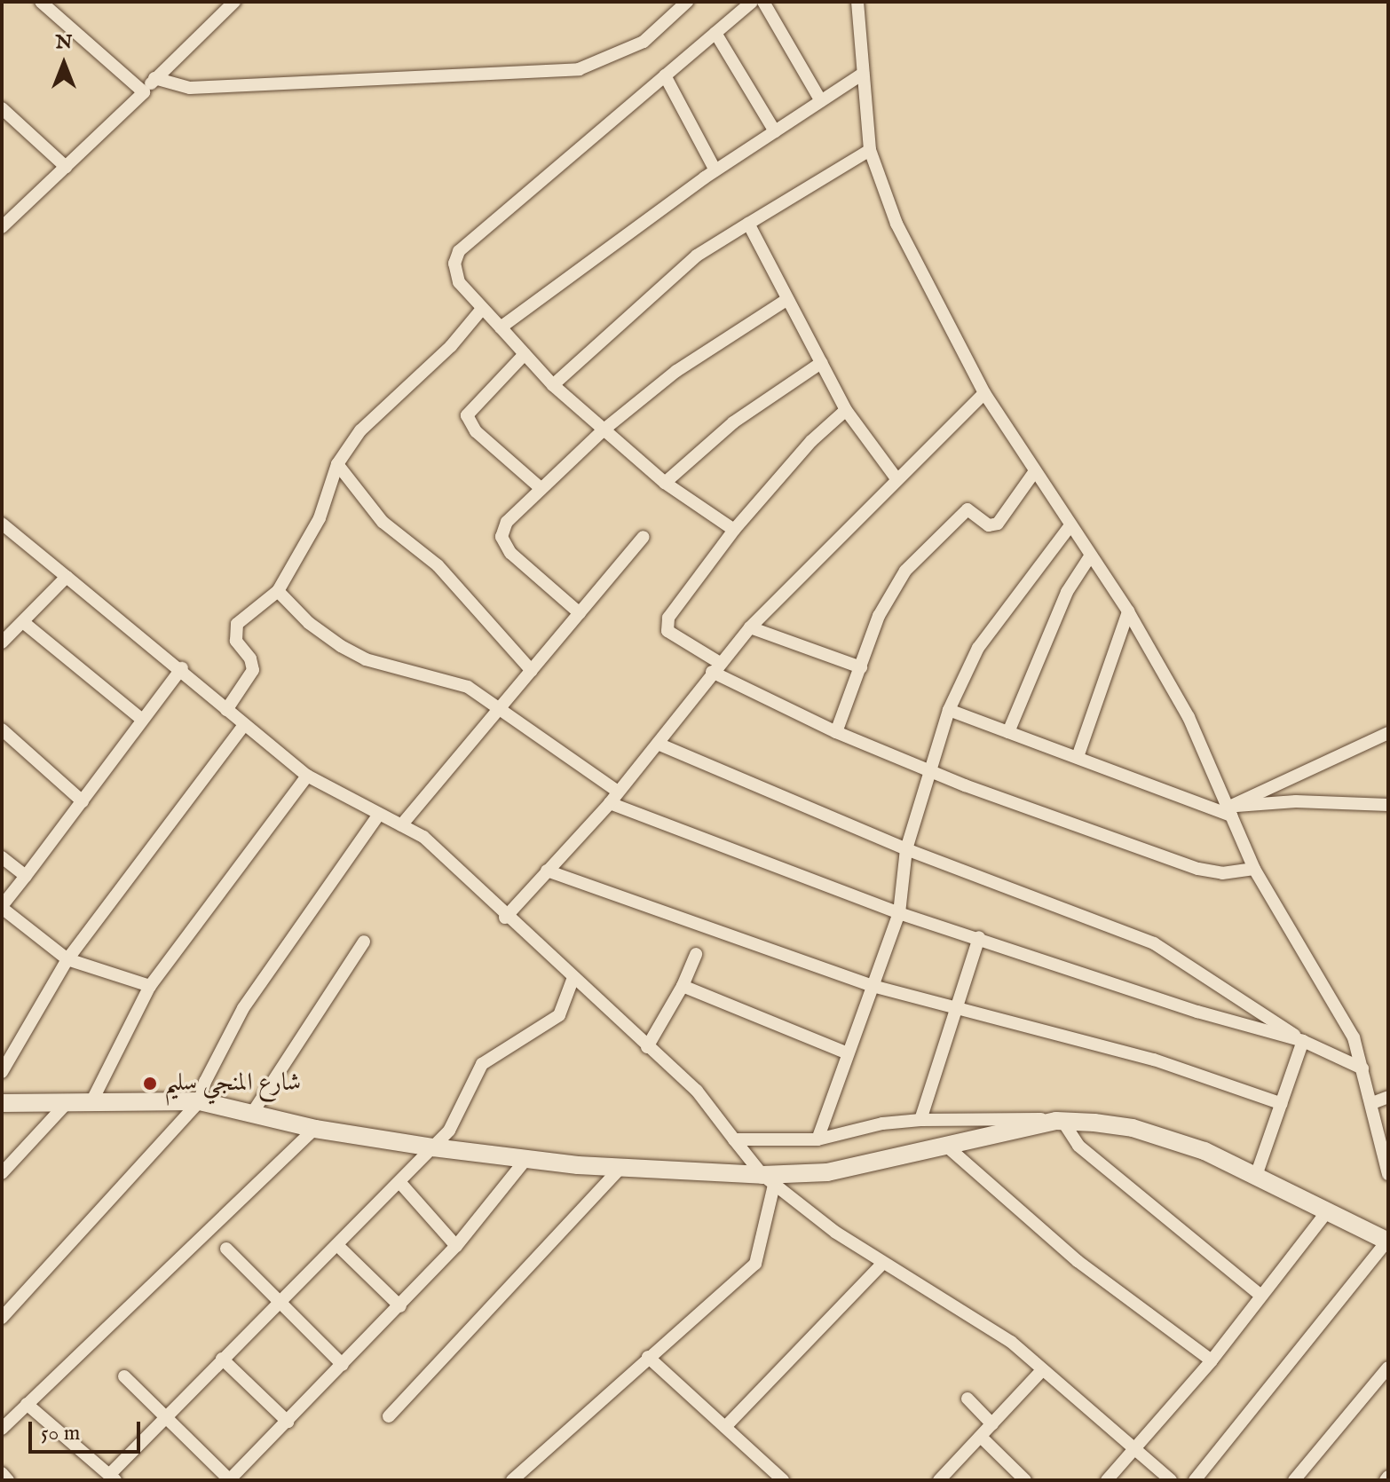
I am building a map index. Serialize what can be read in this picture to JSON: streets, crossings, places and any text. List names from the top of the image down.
{
  "places": ["شارع المنجي سليم"],
  "scale_bar": "50 m",
  "north": "top"
}
